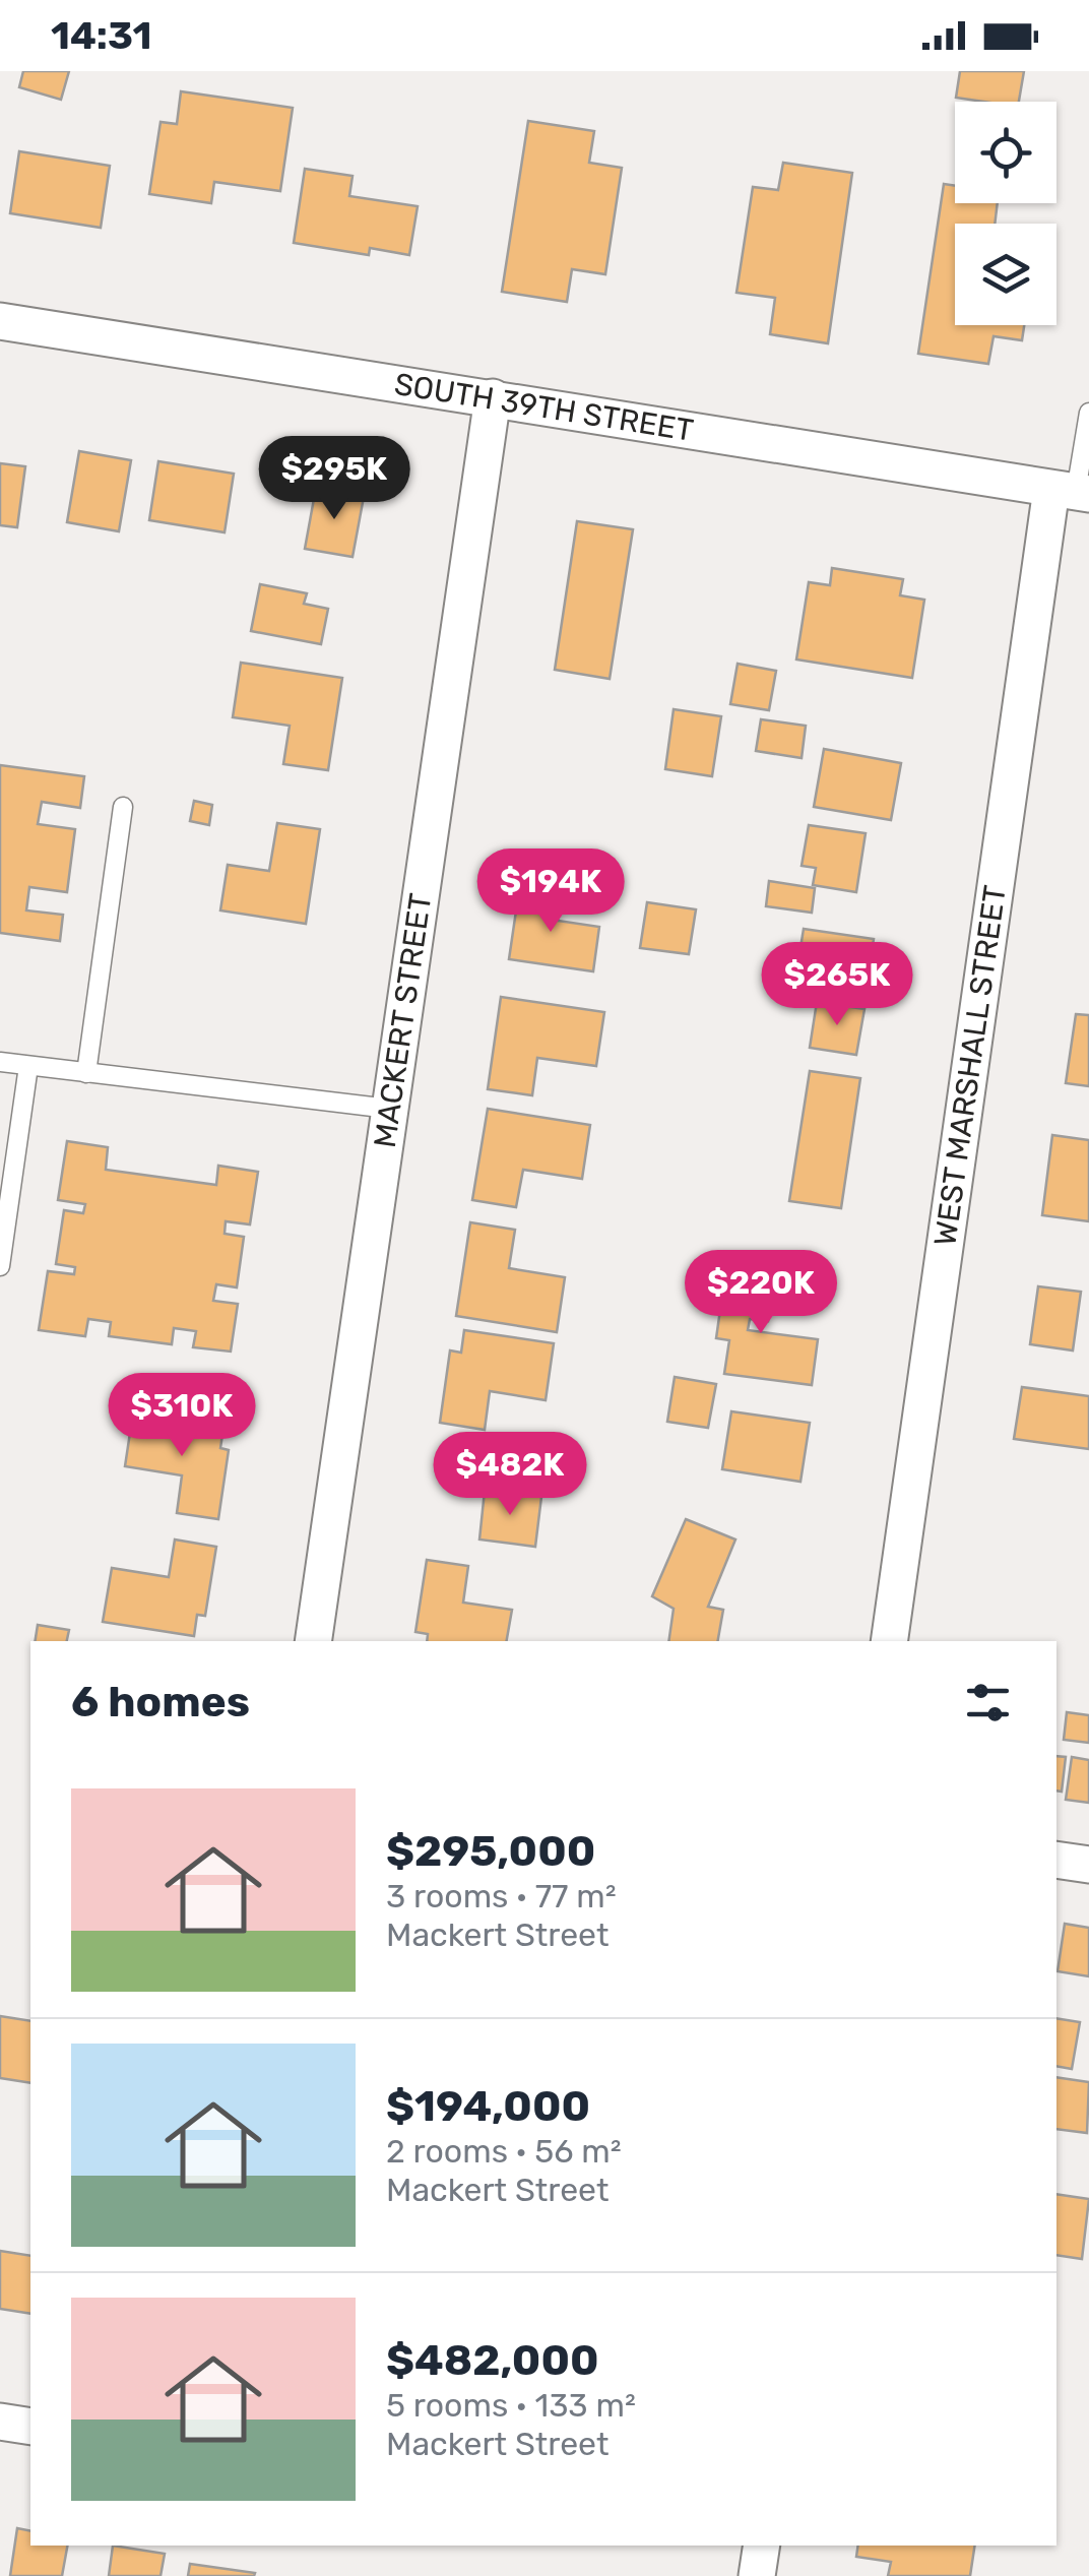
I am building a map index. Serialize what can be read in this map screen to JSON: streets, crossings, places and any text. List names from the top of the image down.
{
  "streets": {
    "street": ["SOUTH 39TH STREET", "MACKERT STREET", "WEST MARSHALL STREET"]
  },
  "crossings": [
    ["SOUTH 39TH STREET", "MACKERT STREET"],
    ["SOUTH 39TH STREET", "WEST MARSHALL STREET"]
  ],
  "page": {
    "status": "14:31",
    "price": [
      "$295K",
      "$194K",
      "$265K",
      "$220K",
      "$310K",
      "$482K"
    ],
    "heading": "6 homes",
    "list": [
      {
        "name": "$295,000",
        "note": "3 rooms · 77 m² · Mackert Street"
      },
      {
        "name": "$194,000",
        "note": "2 rooms · 56 m² · Mackert Street"
      },
      {
        "name": "$482,000",
        "note": "5 rooms · 133 m² · Mackert Street"
      }
    ]
  }
}
